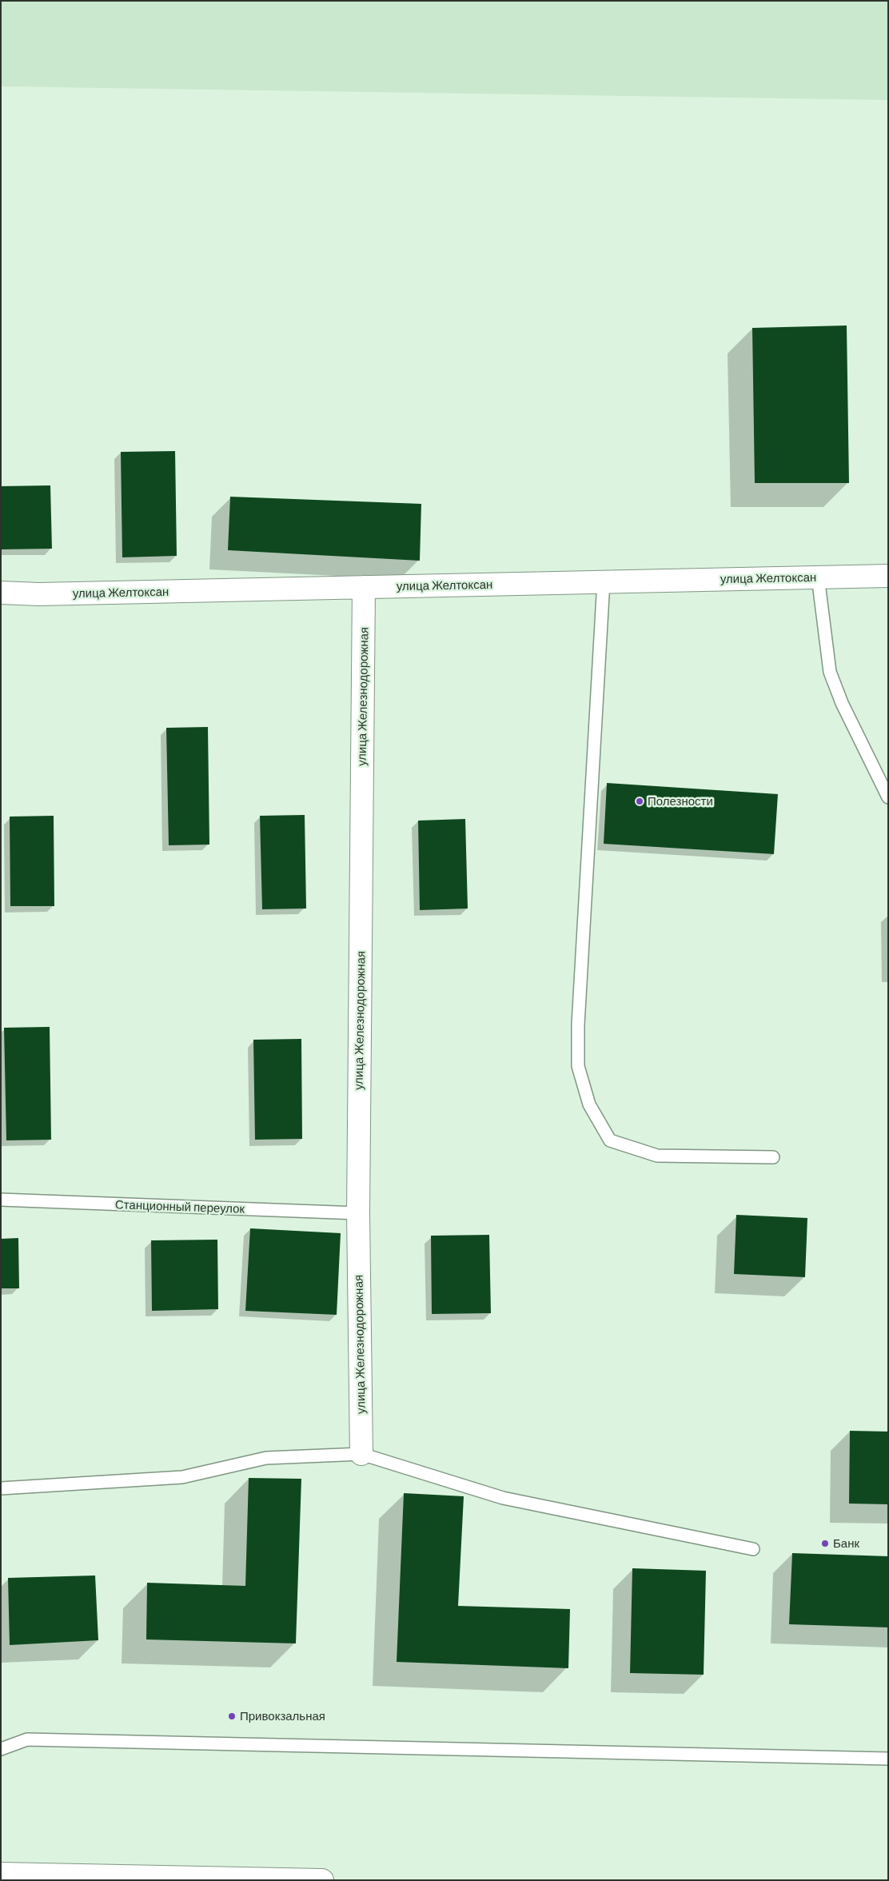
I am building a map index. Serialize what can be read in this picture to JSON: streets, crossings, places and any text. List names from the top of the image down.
{
  "streets": {
    "street": ["улица Желтоксан", "улица Железнодорожная"],
    "lane": ["Станционный переулок"]
  },
  "crossings": [
    ["улица Желтоксан", "улица Железнодорожная"],
    ["улица Железнодорожная", "Станционный переулок"]
  ],
  "places": ["Полезности", "Банк", "Привокзальная"]
}
